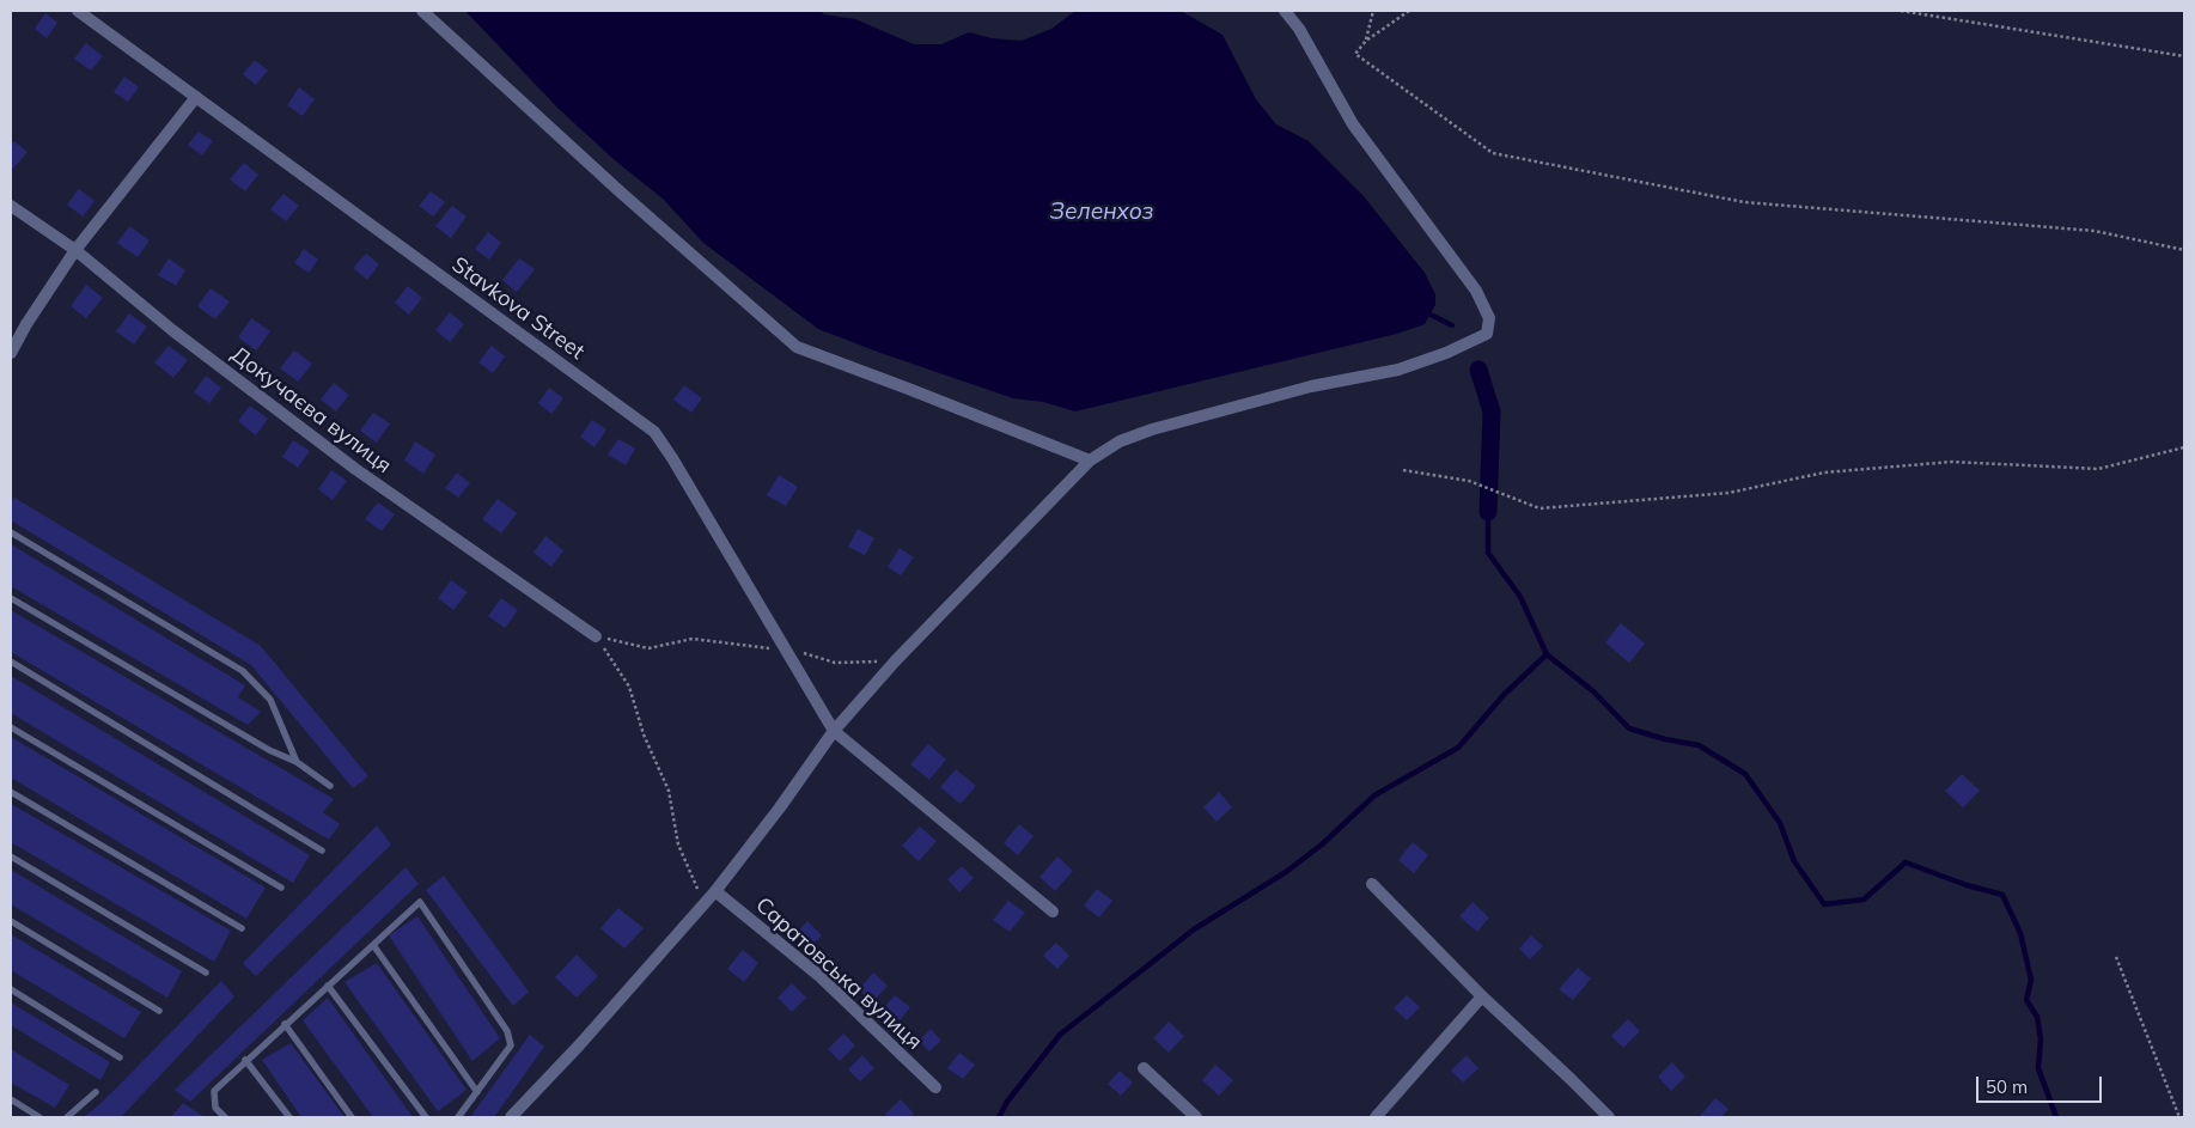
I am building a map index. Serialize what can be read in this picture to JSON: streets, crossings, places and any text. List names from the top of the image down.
{
  "streets": {
    "street": ["Stavkova Street", "Докучаєва вулиця", "Саратовська вулиця"]
  },
  "water": ["Зеленхоз"],
  "scale_bar": "50 m"
}
